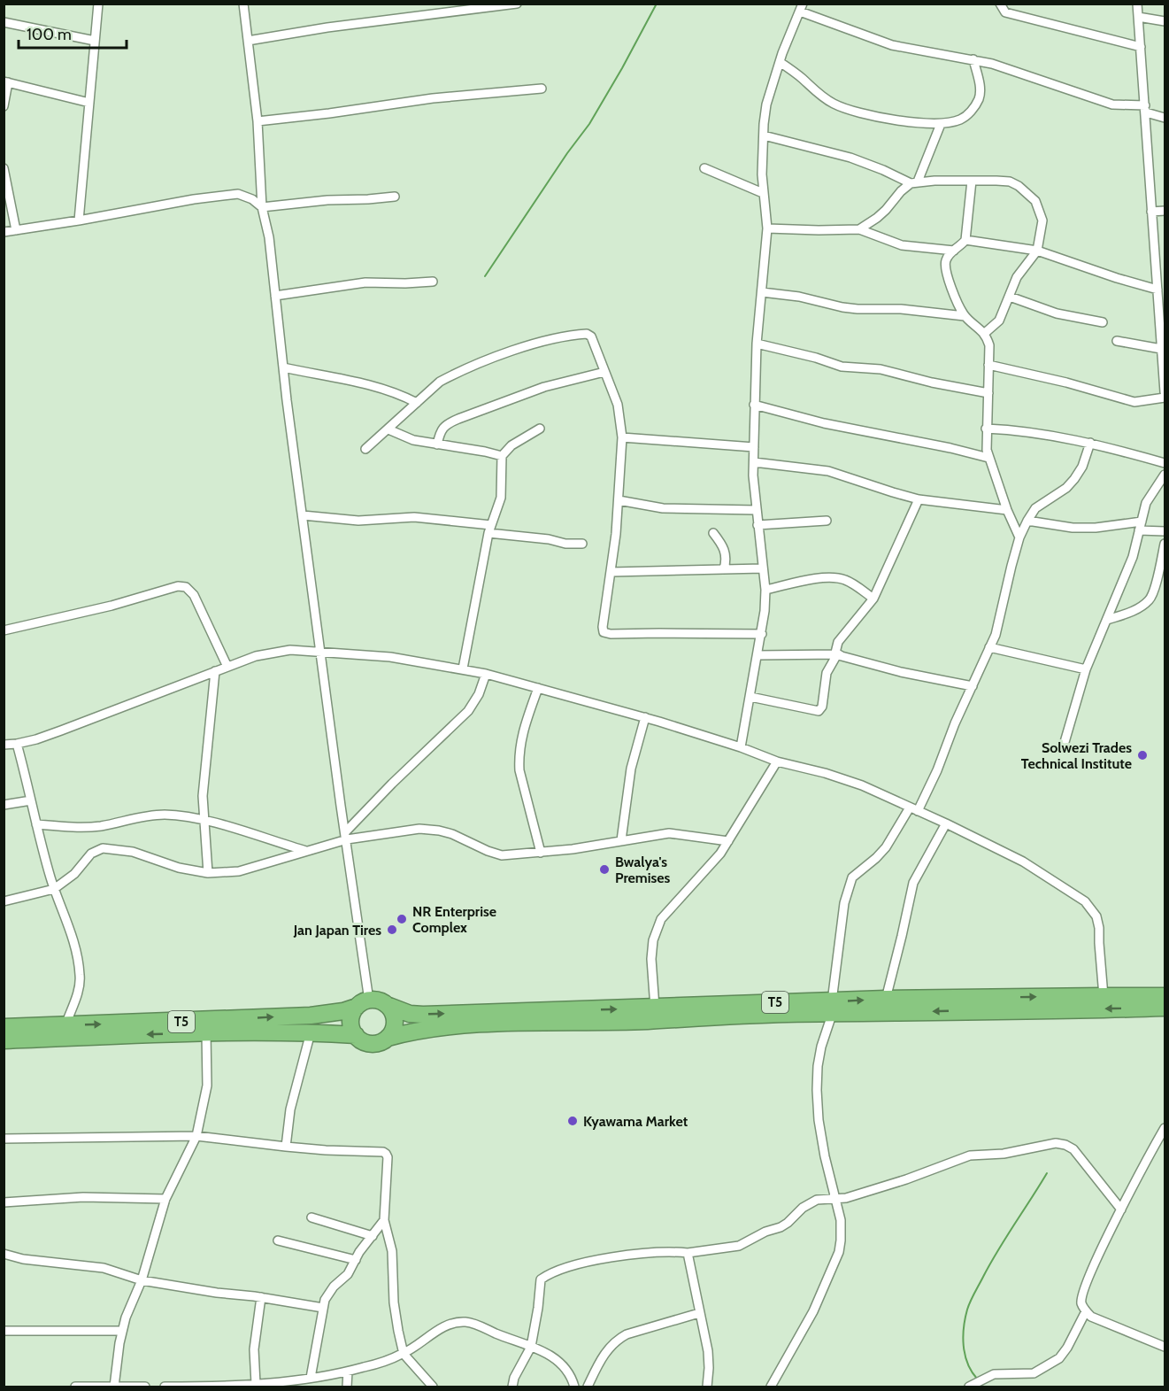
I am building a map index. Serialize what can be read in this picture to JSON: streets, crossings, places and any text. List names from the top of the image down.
{
  "streets": {
    "highway": ["T5"]
  },
  "places": [
    "Solwezi Trades Technical Institute",
    "Bwalya's Premises",
    "NR Enterprise Complex",
    "Jan Japan Tires",
    "Kyawama Market"
  ],
  "scale_bar": "100 m"
}
